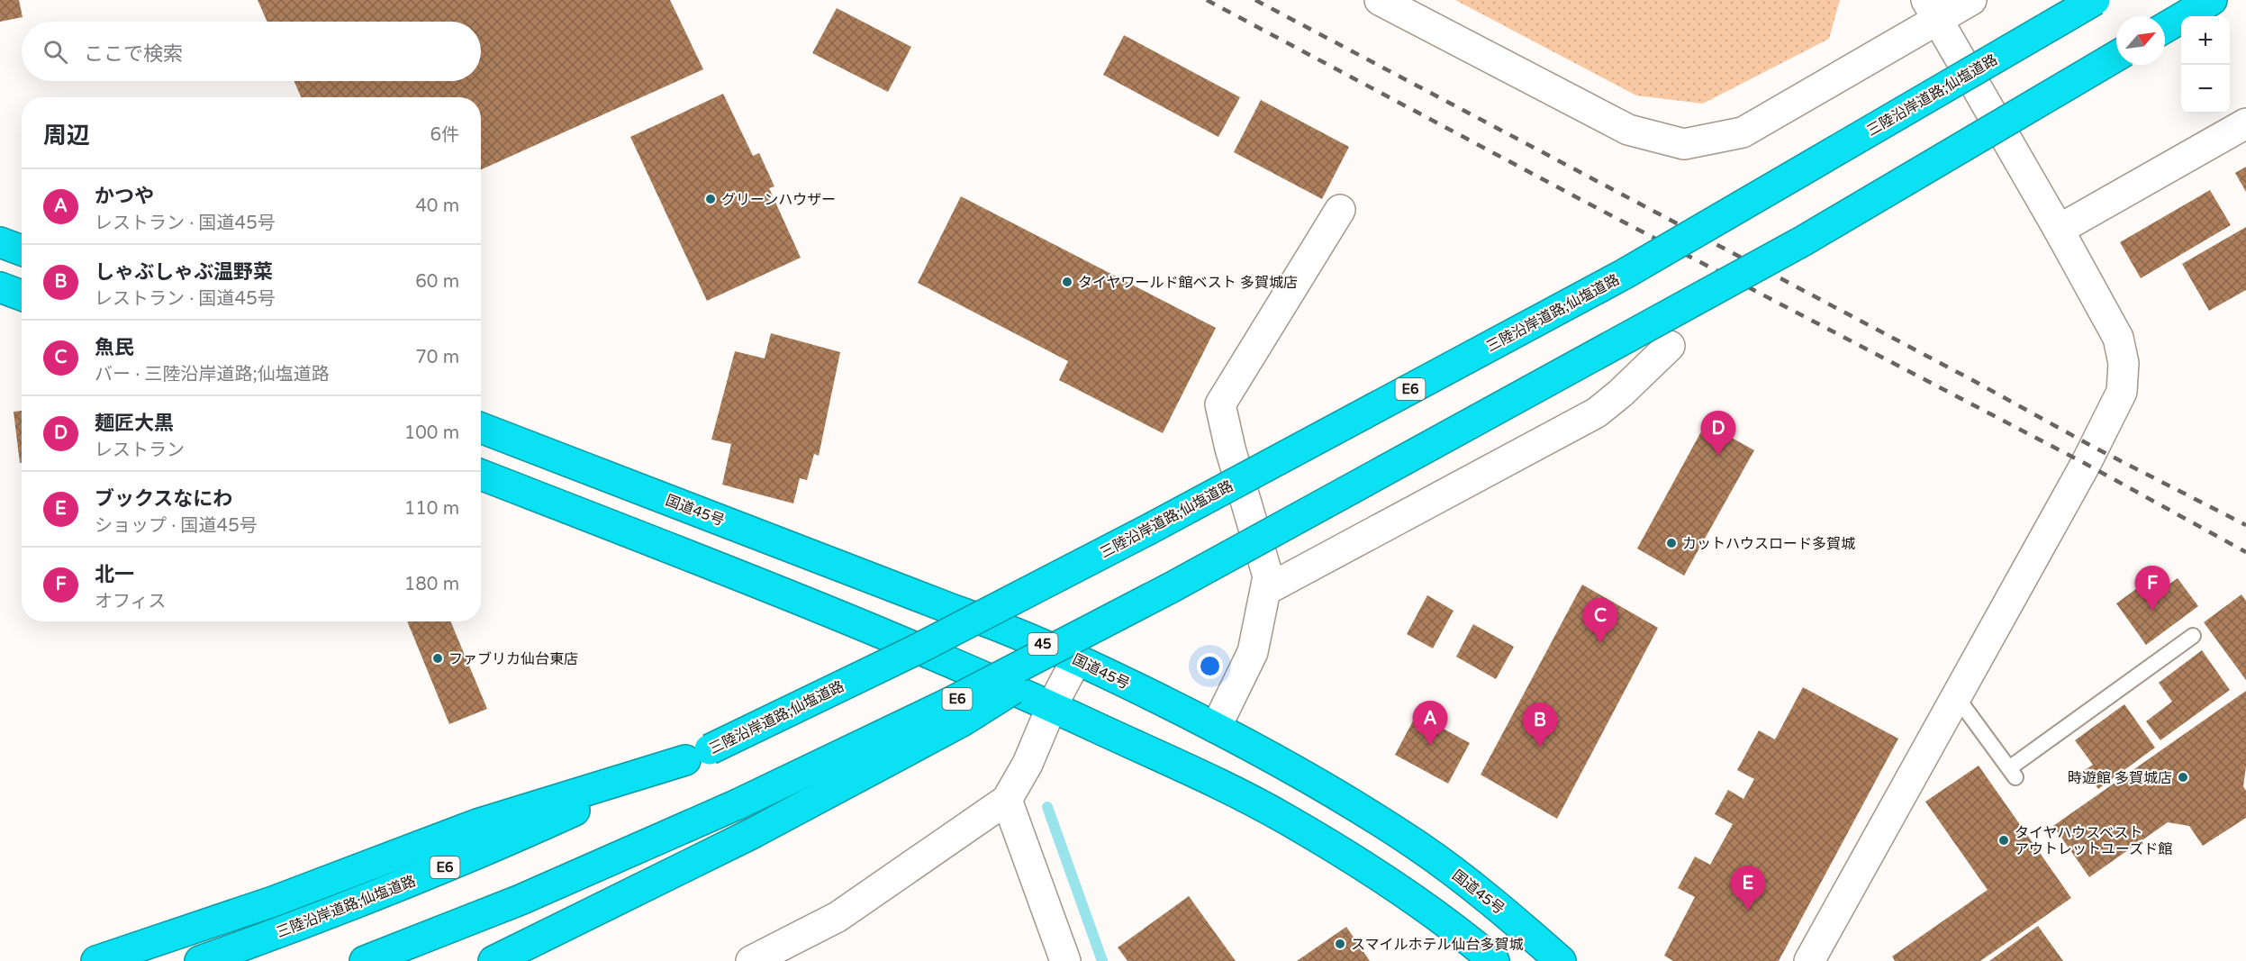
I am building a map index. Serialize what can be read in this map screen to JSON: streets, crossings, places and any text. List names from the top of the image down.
{
  "streets": {
    "highway": [
      "三陸沿岸道路;仙塩道路",
      "E6",
      "国道45号",
      "45"
    ]
  },
  "places": [
    "グリーンハウザー",
    "タイヤワールド館ベスト 多賀城店",
    "カットハウスロード多賀城",
    "ファブリカ仙台東店",
    "時遊館 多賀城店",
    "タイヤハウスベスト アウトレットユーズド館",
    "スマイルホテル仙台多賀城"
  ],
  "north": "top right",
  "page": {
    "map_buttons": ["+", "−"],
    "search": "ここで検索",
    "heading": ["周辺", "6件"],
    "list": [
      {
        "mark": "A",
        "name": "かつや",
        "note": "レストラン · 国道45号",
        "value": "40 m"
      },
      {
        "mark": "B",
        "name": "しゃぶしゃぶ温野菜",
        "note": "レストラン · 国道45号",
        "value": "60 m"
      },
      {
        "mark": "C",
        "name": "魚民",
        "note": "バー · 三陸沿岸道路;仙塩道路",
        "value": "70 m"
      },
      {
        "mark": "D",
        "name": "麺匠大黒",
        "note": "レストラン",
        "value": "100 m"
      },
      {
        "mark": "E",
        "name": "ブックスなにわ",
        "note": "ショップ · 国道45号",
        "value": "110 m"
      },
      {
        "mark": "F",
        "name": "北一",
        "note": "オフィス",
        "value": "180 m"
      }
    ],
    "pins": [
      "D",
      "F",
      "C",
      "A",
      "B",
      "E"
    ]
  }
}
